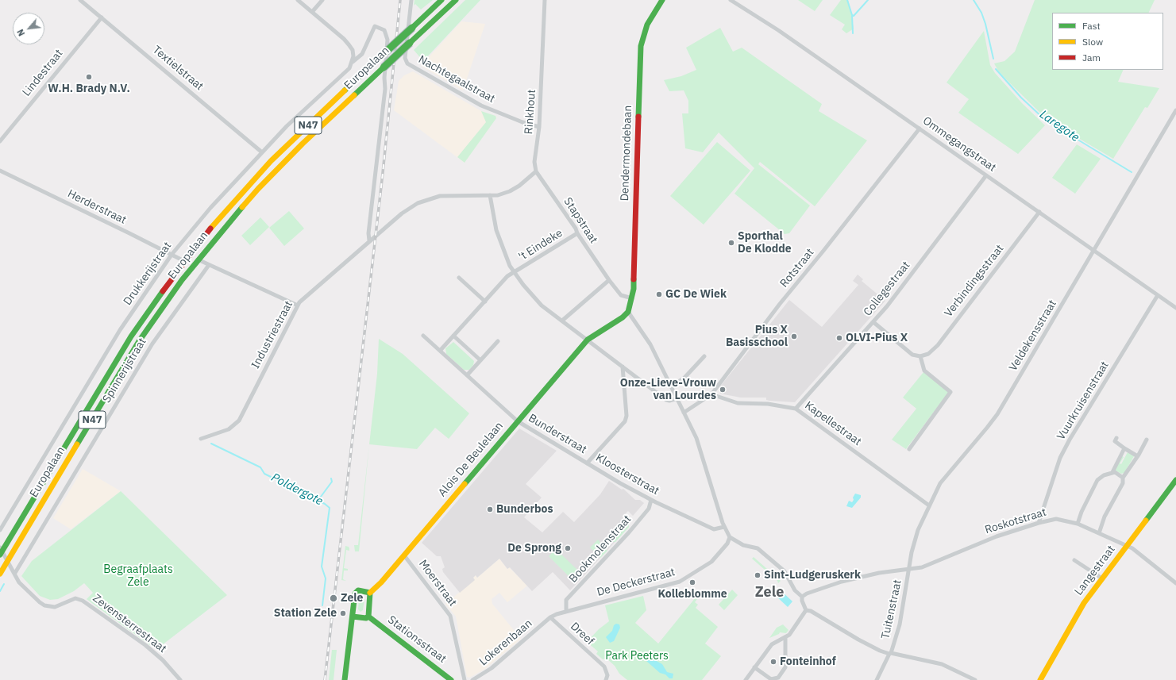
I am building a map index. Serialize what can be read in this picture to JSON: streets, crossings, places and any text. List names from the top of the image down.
{
  "streets": {
    "main road": [
      "Europalaan",
      "N47",
      "Dendermondebaan",
      "Alois De Beulelaan",
      "Langestraat",
      "Stationsstraat"
    ],
    "street": [
      "Textielstraat",
      "Lindestraat",
      "Nachtegaalstraat",
      "Rinkhout",
      "Ommegangstraat",
      "Herderstraat",
      "Stapstraat",
      "'t Eindeke",
      "Rotstraat",
      "Drukkerijstraat",
      "Verbindingsstraat",
      "Collegestraat",
      "Industriestraat",
      "Veldekensstraat",
      "Spinnerijstraat",
      "Vuurkruisenstraat",
      "Kapellestraat",
      "Bunderstraat",
      "Kloosterstraat",
      "Roskotstraat",
      "Bookmolenstraat",
      "De Deckerstraat",
      "Moerstraat",
      "Tuitenstraat",
      "Zevensterrestraat",
      "Dreef",
      "Lokerenbaan"
    ]
  },
  "crossings": [
    ["Textielstraat", "Lindestraat"],
    ["Textielstraat", "Drukkerijstraat"],
    ["Europalaan", "Herderstraat"],
    ["Europalaan", "Zevensterrestraat"],
    ["Nachtegaalstraat", "Rinkhout"],
    ["Rinkhout", "Stapstraat"],
    ["Ommegangstraat", "Rotstraat"],
    ["Ommegangstraat", "Verbindingsstraat"],
    ["Ommegangstraat", "Collegestraat"],
    ["Ommegangstraat", "Veldekensstraat"],
    ["Ommegangstraat", "Vuurkruisenstraat"],
    ["Dendermondebaan", "Stapstraat"],
    ["Dendermondebaan", "Alois De Beulelaan"],
    ["Herderstraat", "Drukkerijstraat"],
    ["Stapstraat", "'t Eindeke"],
    ["'t Eindeke", "Bunderstraat"],
    ["Rotstraat", "Kapellestraat"],
    ["Collegestraat", "Kapellestraat"],
    ["Veldekensstraat", "Kapellestraat"],
    ["Veldekensstraat", "Roskotstraat"],
    ["Veldekensstraat", "Tuitenstraat"],
    ["Spinnerijstraat", "Zevensterrestraat"],
    ["Vuurkruisenstraat", "Roskotstraat"],
    ["Bunderstraat", "Alois De Beulelaan"],
    ["Bunderstraat", "Kloosterstraat"],
    ["Alois De Beulelaan", "Moerstraat"],
    ["Kloosterstraat", "Bookmolenstraat"],
    ["Roskotstraat", "Langestraat"],
    ["Roskotstraat", "Tuitenstraat"],
    ["Bookmolenstraat", "De Deckerstraat"],
    ["De Deckerstraat", "Dreef"],
    ["De Deckerstraat", "Lokerenbaan"],
    ["Dreef", "Lokerenbaan"]
  ],
  "districts": ["Zele"],
  "water": ["Laregote", "Poldergote"],
  "parks": ["Begraafplaats Zele", "Park Peeters"],
  "places": [
    "W.H. Brady N.V.",
    "Sporthal De Klodde",
    "GC De Wiek",
    "Pius X Basisschool",
    "OLVI-Pius X",
    "Onze-Lieve-Vrouw van Lourdes",
    "Bunderbos",
    "De Sprong",
    "Sint-Ludgeruskerk",
    "Kolleblomme",
    "Zele",
    "Station Zele",
    "Fonteinhof"
  ],
  "legend": ["Fast", "Slow", "Jam"],
  "north": "bottom left"
}
